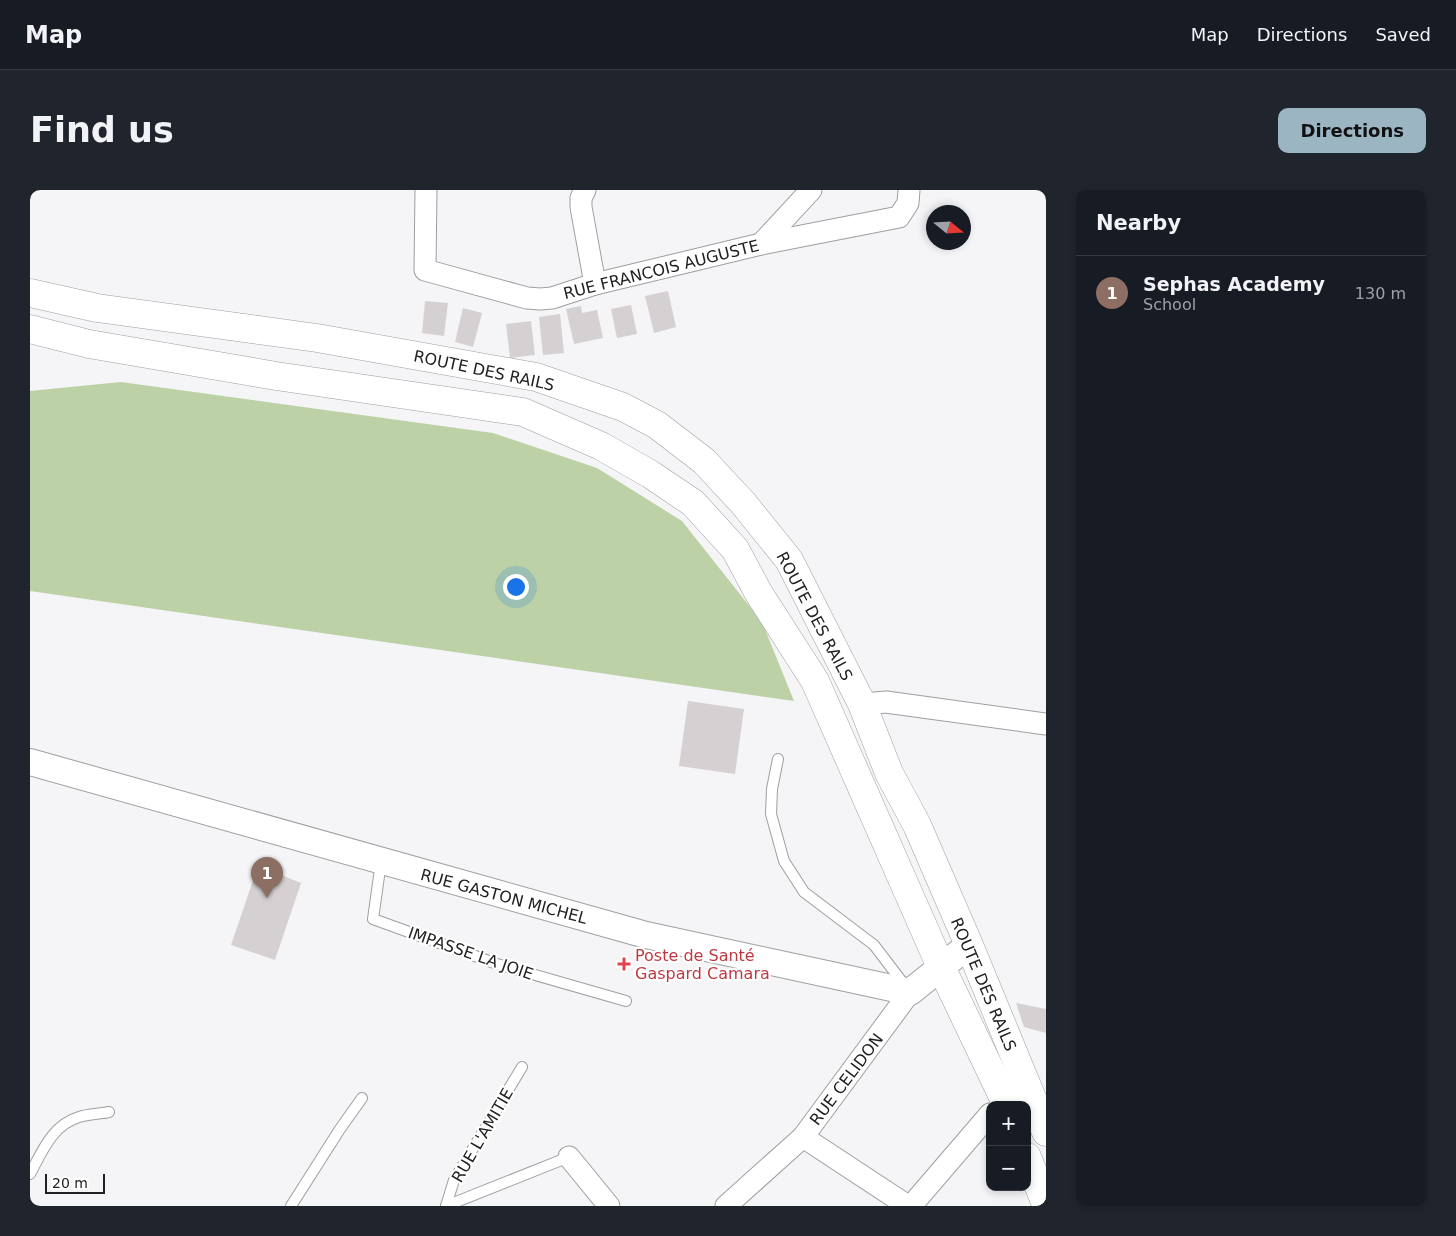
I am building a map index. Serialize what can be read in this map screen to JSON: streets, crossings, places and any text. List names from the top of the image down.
{
  "streets": {
    "main road": ["ROUTE DES RAILS"],
    "street": ["RUE FRANCOIS AUGUSTE", "RUE GASTON MICHEL", "RUE CELIDON"],
    "lane": ["IMPASSE LA JOIE", "RUE L'AMITIE"]
  },
  "crossings": [
    ["RUE GASTON MICHEL", "IMPASSE LA JOIE"],
    ["RUE GASTON MICHEL", "RUE CELIDON"]
  ],
  "places": {
    "health": ["Poste de Santé Gaspard Camara"]
  },
  "scale_bar": "20 m",
  "north": "right",
  "page": {
    "header": "Map",
    "nav": ["Map", "Directions", "Saved"],
    "buttons": "Directions",
    "title": "Find us",
    "heading": "Nearby",
    "list": [
      {
        "mark": "1",
        "name": "Sephas Academy",
        "note": "School",
        "value": "130 m"
      }
    ],
    "pins": "1",
    "map_buttons": ["+", "−"],
    "scale": "20 m"
  }
}
